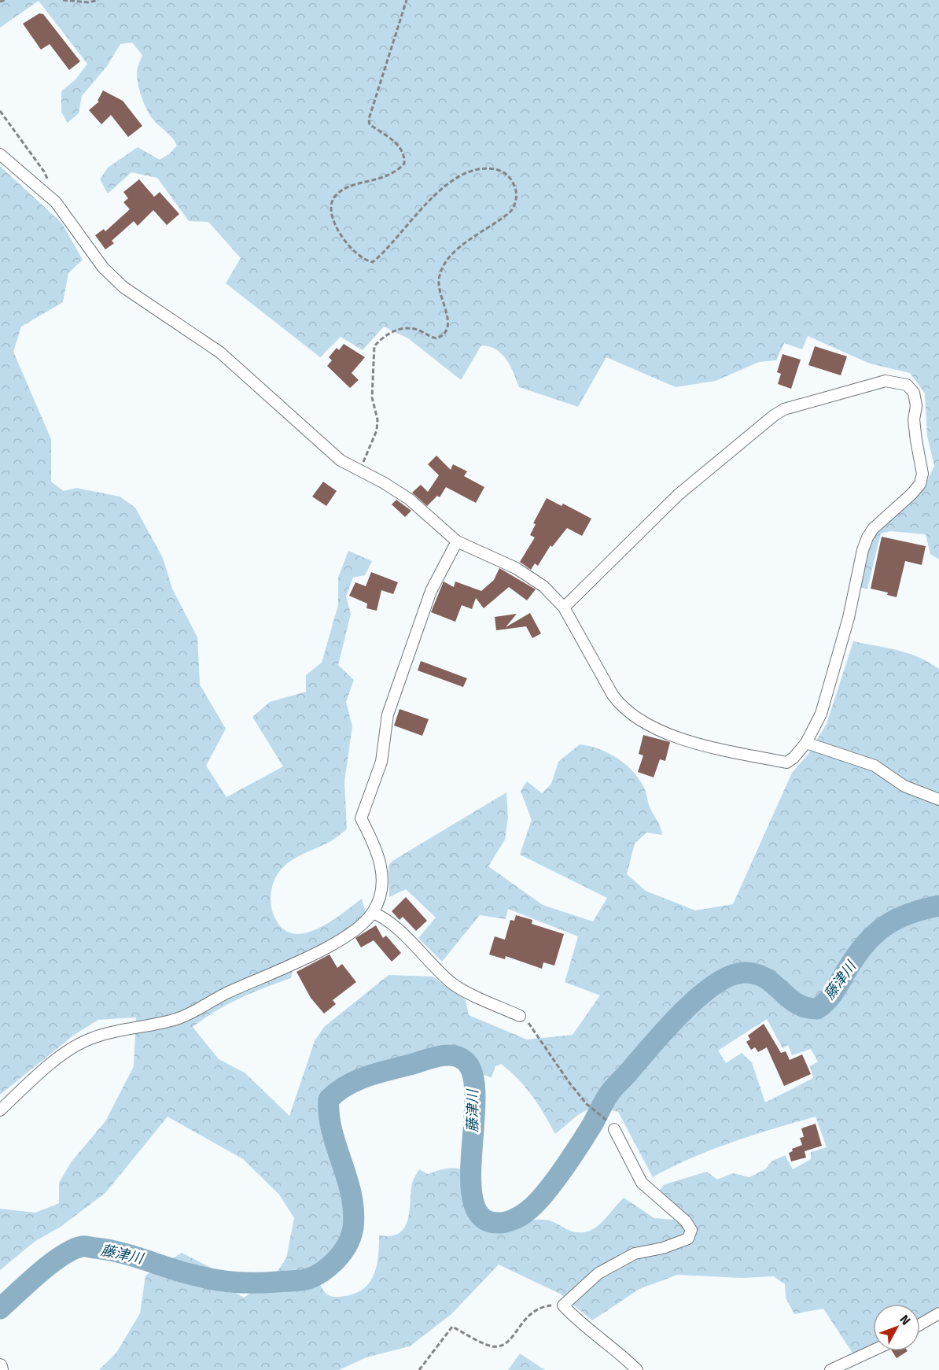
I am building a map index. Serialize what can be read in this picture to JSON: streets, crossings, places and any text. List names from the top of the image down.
{
  "water": ["藤津川"],
  "north": "top right"
}
